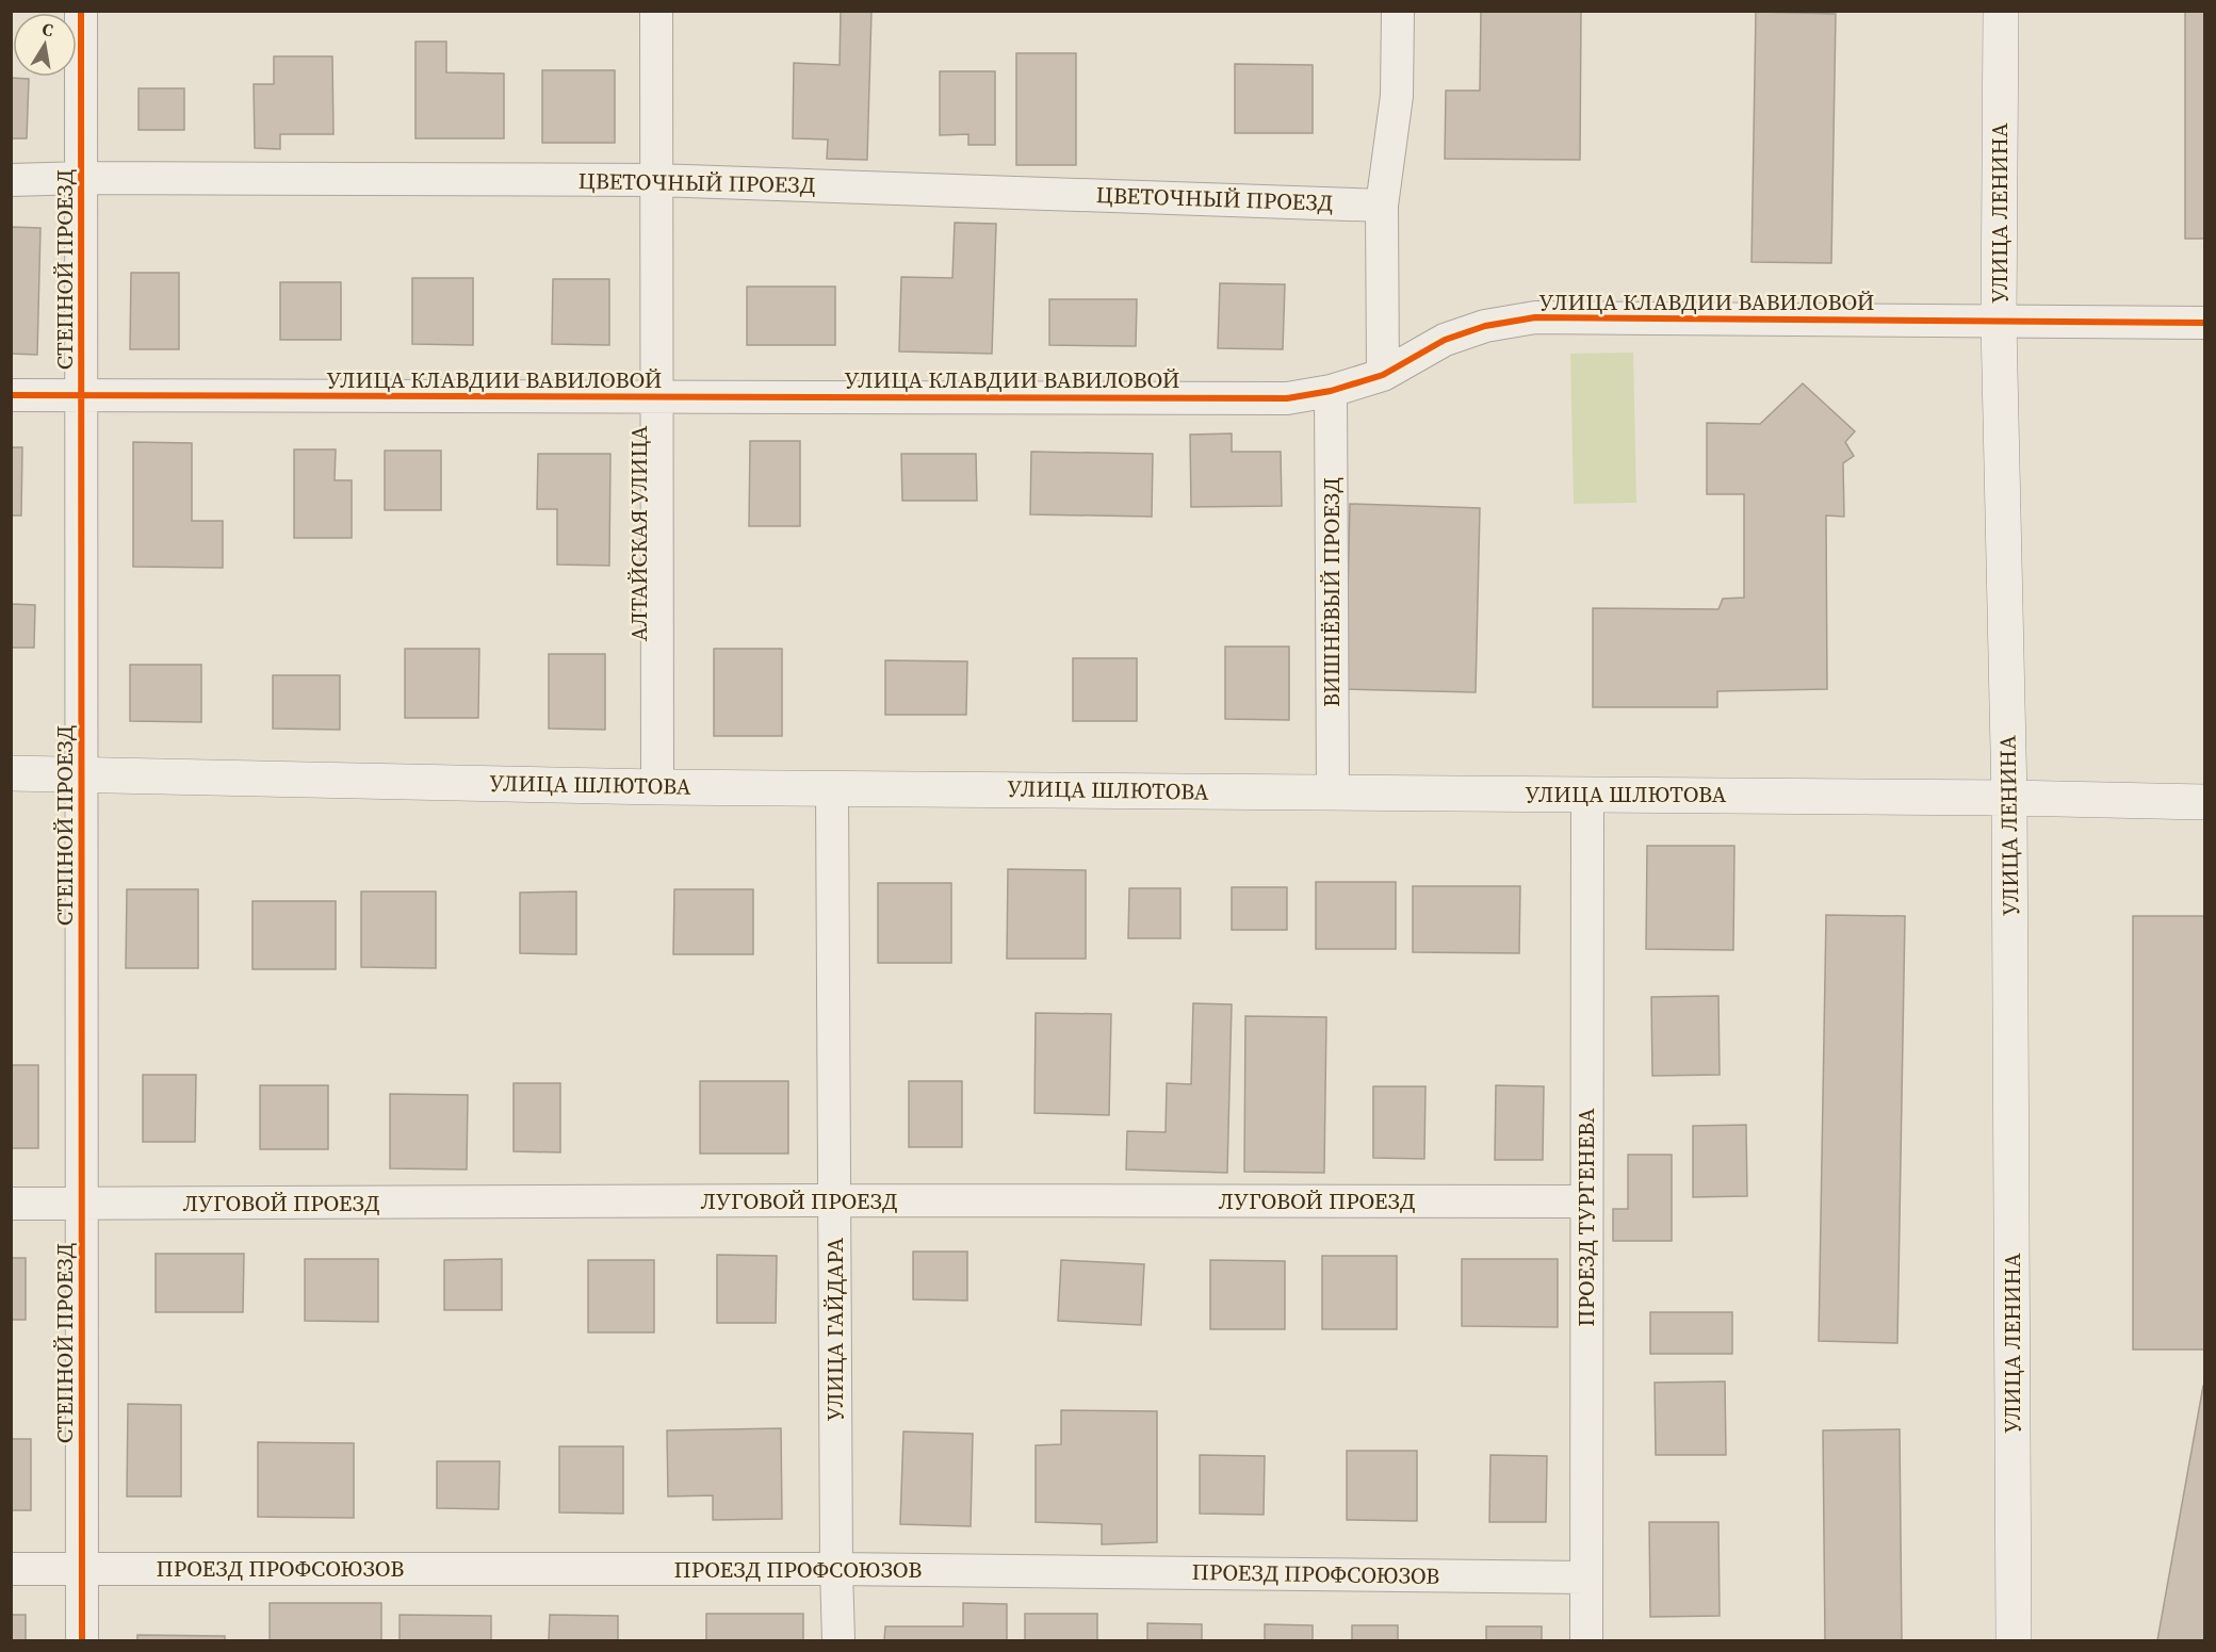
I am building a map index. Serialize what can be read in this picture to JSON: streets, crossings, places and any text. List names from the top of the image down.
{
  "streets": {
    "main road": ["УЛИЦА ЛЕНИНА", "УЛИЦА ШЛЮТОВА"],
    "street": [
      "ЦВЕТОЧНЫЙ ПРОЕЗД",
      "СТЕПНОЙ ПРОЕЗД",
      "УЛИЦА КЛАВДИИ ВАВИЛОВОЙ",
      "АЛТАЙСКАЯ УЛИЦА",
      "ВИШНЁВЫЙ ПРОЕЗД",
      "ЛУГОВОЙ ПРОЕЗД",
      "ПРОЕЗД ТУРГЕНЕВА",
      "УЛИЦА ГАЙДАРА",
      "ПРОЕЗД ПРОФСОЮЗОВ"
    ]
  },
  "crossings": [
    ["ЦВЕТОЧНЫЙ ПРОЕЗД", "СТЕПНОЙ ПРОЕЗД"],
    ["ЦВЕТОЧНЫЙ ПРОЕЗД", "АЛТАЙСКАЯ УЛИЦА"],
    ["УЛИЦА ЛЕНИНА", "УЛИЦА КЛАВДИИ ВАВИЛОВОЙ"],
    ["УЛИЦА ЛЕНИНА", "УЛИЦА ШЛЮТОВА"],
    ["СТЕПНОЙ ПРОЕЗД", "УЛИЦА КЛАВДИИ ВАВИЛОВОЙ"],
    ["СТЕПНОЙ ПРОЕЗД", "УЛИЦА ШЛЮТОВА"],
    ["СТЕПНОЙ ПРОЕЗД", "ЛУГОВОЙ ПРОЕЗД"],
    ["СТЕПНОЙ ПРОЕЗД", "ПРОЕЗД ПРОФСОЮЗОВ"],
    ["УЛИЦА КЛАВДИИ ВАВИЛОВОЙ", "АЛТАЙСКАЯ УЛИЦА"],
    ["УЛИЦА КЛАВДИИ ВАВИЛОВОЙ", "ВИШНЁВЫЙ ПРОЕЗД"],
    ["АЛТАЙСКАЯ УЛИЦА", "УЛИЦА ШЛЮТОВА"],
    ["ВИШНЁВЫЙ ПРОЕЗД", "УЛИЦА ШЛЮТОВА"],
    ["УЛИЦА ШЛЮТОВА", "ПРОЕЗД ТУРГЕНЕВА"],
    ["УЛИЦА ШЛЮТОВА", "УЛИЦА ГАЙДАРА"],
    ["ЛУГОВОЙ ПРОЕЗД", "ПРОЕЗД ТУРГЕНЕВА"],
    ["ЛУГОВОЙ ПРОЕЗД", "УЛИЦА ГАЙДАРА"],
    ["ПРОЕЗД ТУРГЕНЕВА", "ПРОЕЗД ПРОФСОЮЗОВ"],
    ["УЛИЦА ГАЙДАРА", "ПРОЕЗД ПРОФСОЮЗОВ"]
  ],
  "north": "top"
}
